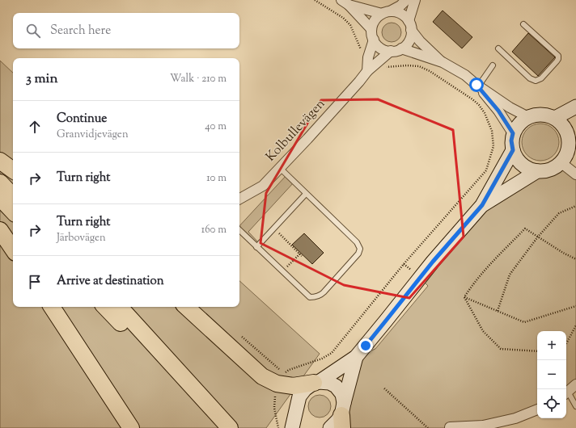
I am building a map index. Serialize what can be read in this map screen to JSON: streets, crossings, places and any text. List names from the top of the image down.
{
  "streets": {
    "street": ["Kolbullevägen"]
  },
  "page": {
    "search": "Search here",
    "heading": ["3 min", "Walk · 210 m"],
    "list": [
      ["Continue", "Granvidjevägen", "40 m"],
      ["Turn right", "10 m"],
      ["Turn right", "Järbovägen", "160 m"],
      "Arrive at destination"
    ],
    "map_buttons": ["+", "−"]
  }
}
